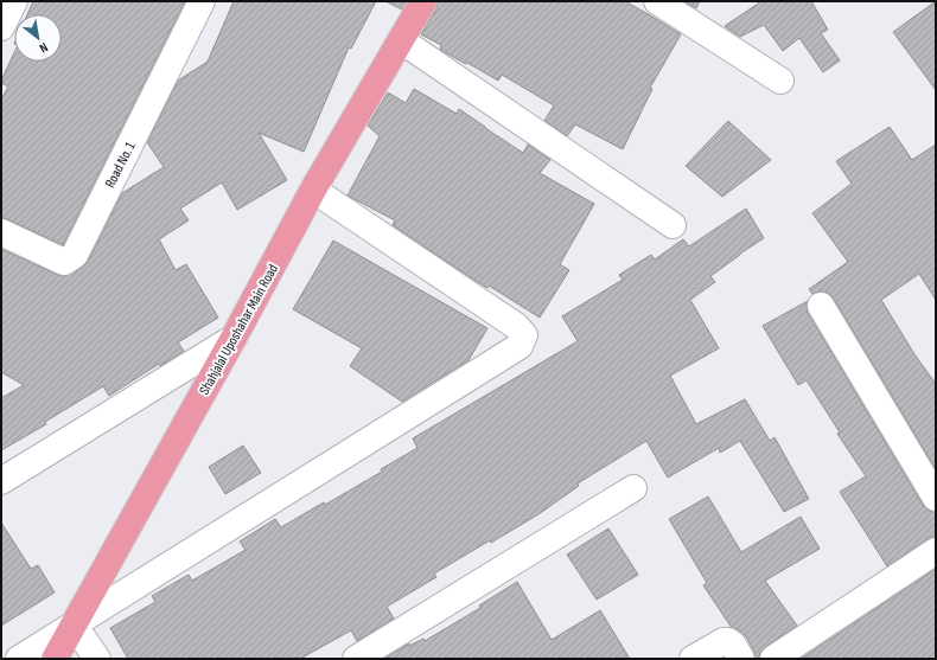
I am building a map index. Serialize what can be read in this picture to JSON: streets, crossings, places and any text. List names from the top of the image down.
{
  "streets": {
    "main road": ["Shahjalal Uposhahar Main Road"],
    "street": ["Road No. 1"]
  },
  "north": "bottom right"
}
